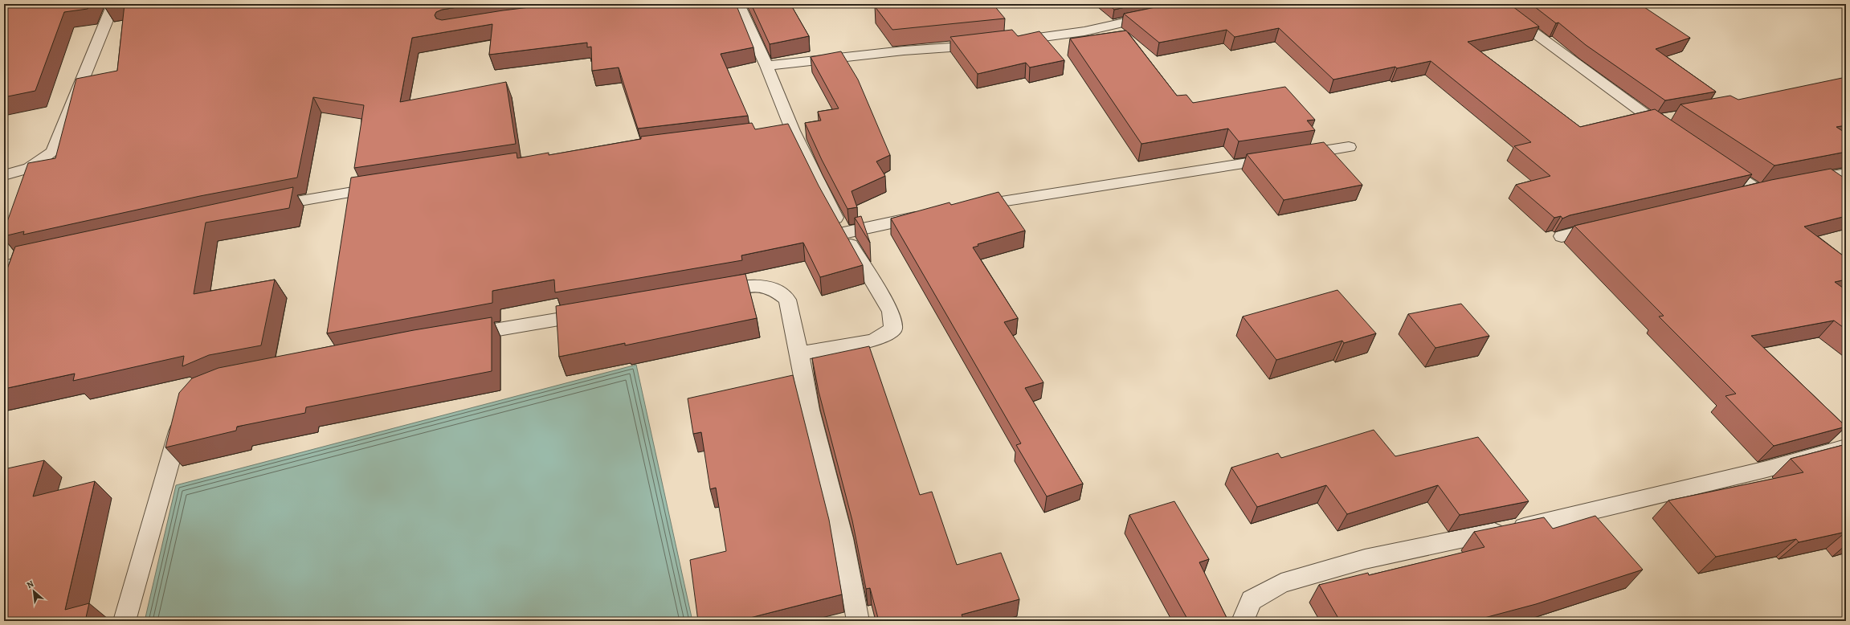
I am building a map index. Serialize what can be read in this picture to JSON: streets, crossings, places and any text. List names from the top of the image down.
{
  "north": "top left"
}
